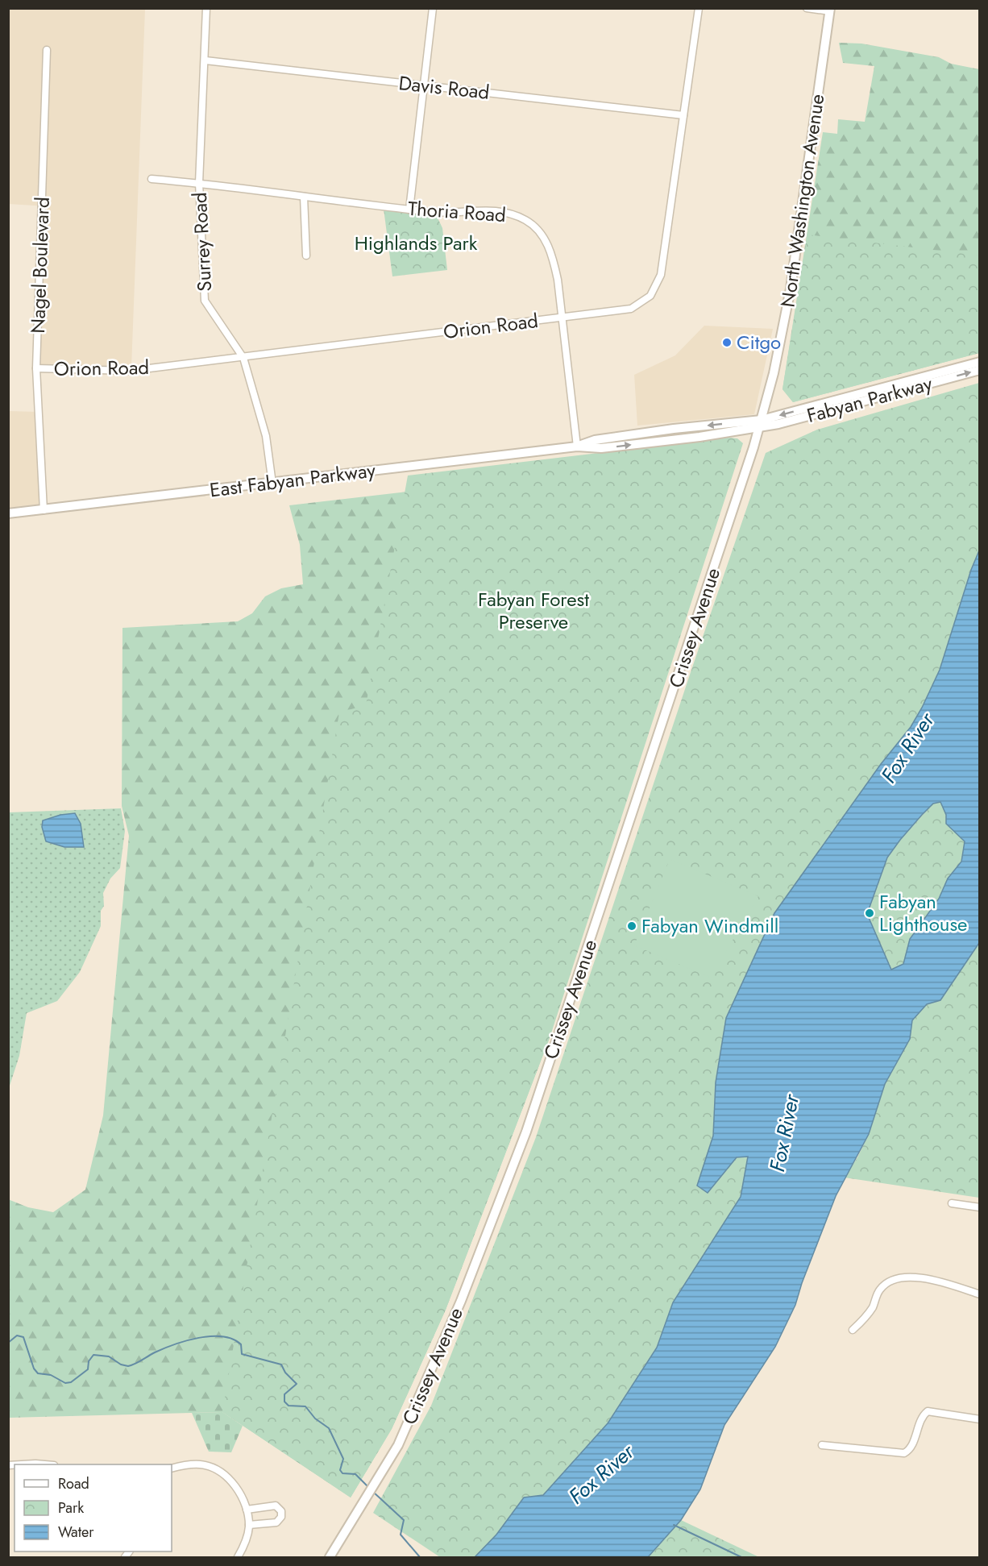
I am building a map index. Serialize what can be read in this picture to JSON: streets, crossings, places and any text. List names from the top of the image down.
{
  "streets": {
    "main road": [
      "North Washington Avenue",
      "Fabyan Parkway",
      "East Fabyan Parkway",
      "Crissey Avenue"
    ],
    "street": [
      "Davis Road",
      "Thoria Road",
      "Surrey Road",
      "Nagel Boulevard",
      "Orion Road"
    ]
  },
  "crossings": [
    ["Davis Road", "Surrey Road"],
    ["Davis Road", "Orion Road"],
    ["North Washington Avenue", "Fabyan Parkway"],
    ["North Washington Avenue", "East Fabyan Parkway"],
    ["North Washington Avenue", "Crissey Avenue"],
    ["Thoria Road", "Surrey Road"],
    ["Thoria Road", "Orion Road"],
    ["Thoria Road", "East Fabyan Parkway"],
    ["Surrey Road", "Orion Road"],
    ["Surrey Road", "East Fabyan Parkway"],
    ["Nagel Boulevard", "Orion Road"],
    ["Nagel Boulevard", "East Fabyan Parkway"],
    ["Fabyan Parkway", "East Fabyan Parkway"],
    ["Fabyan Parkway", "Crissey Avenue"],
    ["East Fabyan Parkway", "Crissey Avenue"]
  ],
  "water": ["Fox River"],
  "parks": ["Highlands Park", "Fabyan Forest Preserve"],
  "places": ["Citgo", "Fabyan Lighthouse", "Fabyan Windmill"],
  "legend": ["Road", "Park", "Water"]
}
